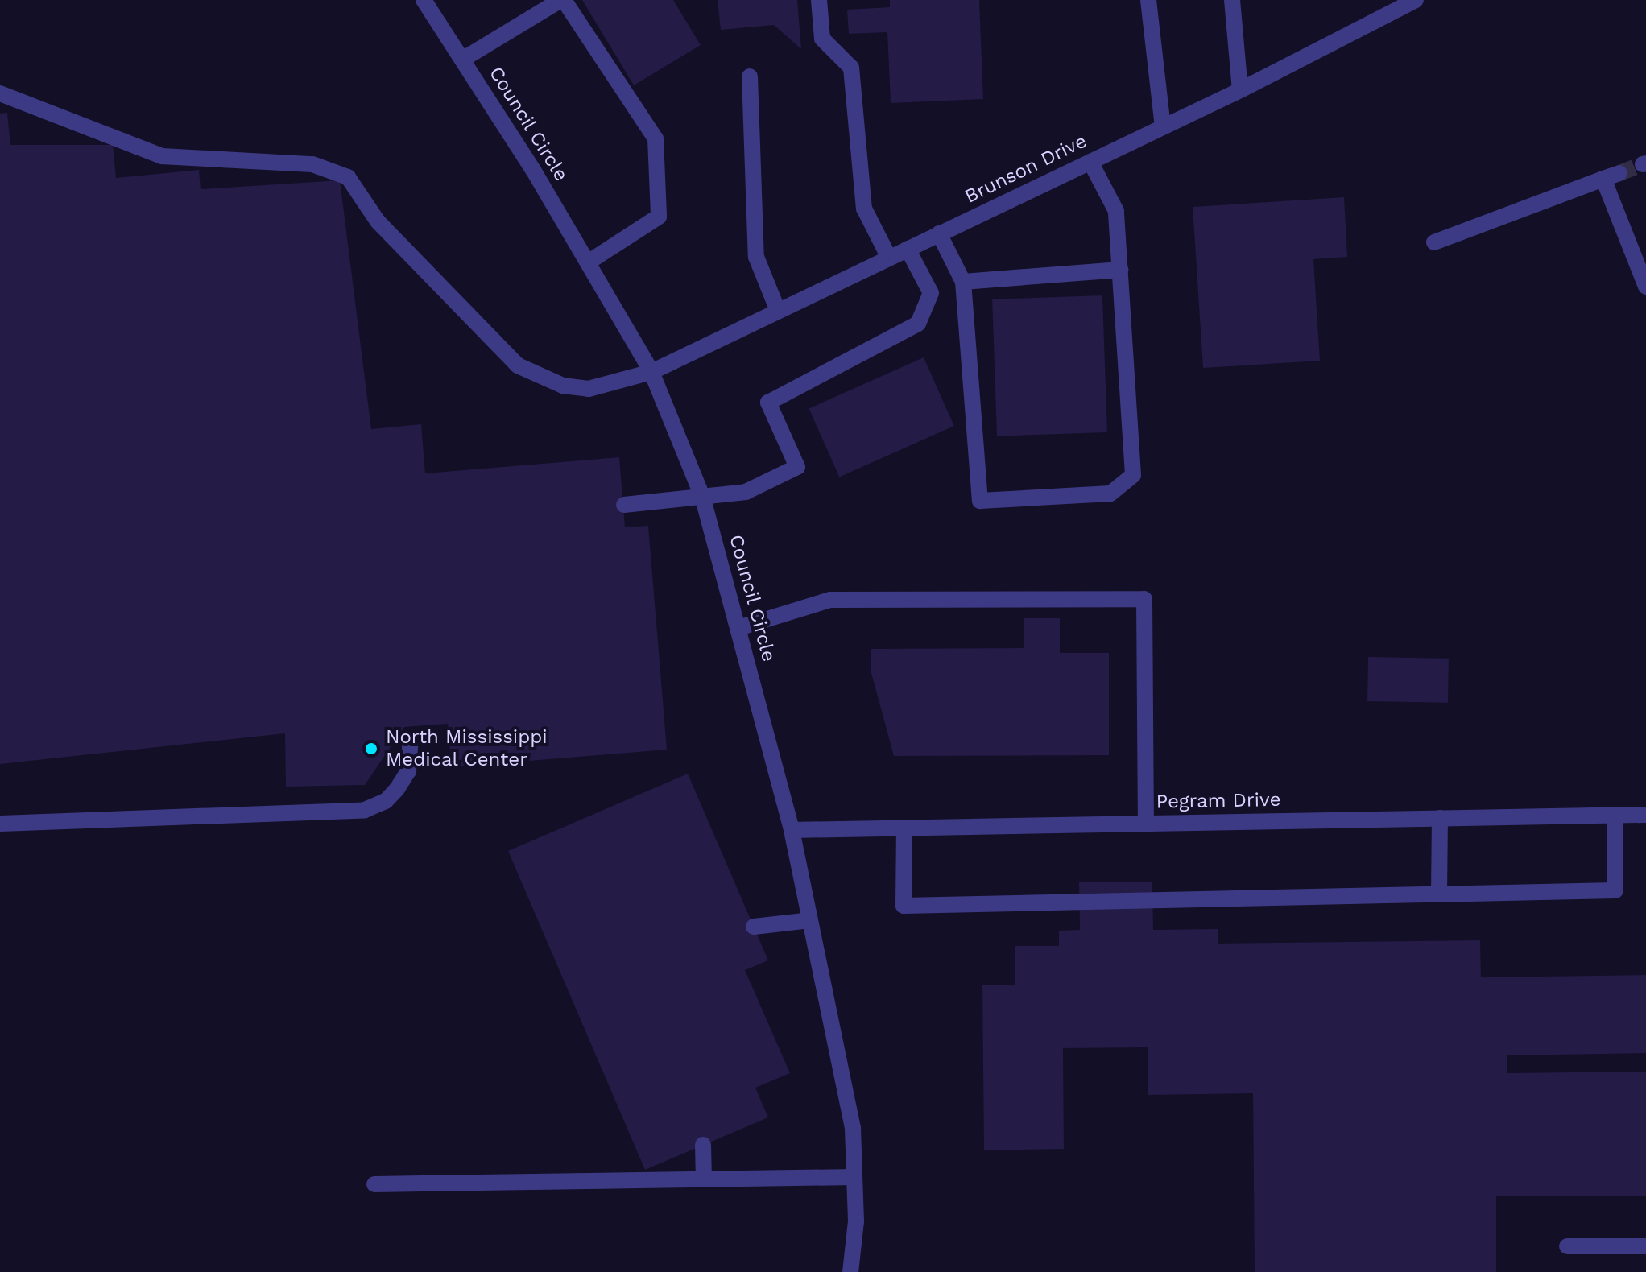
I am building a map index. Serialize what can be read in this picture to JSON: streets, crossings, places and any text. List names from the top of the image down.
{
  "streets": {
    "street": ["Council Circle", "Brunson Drive", "Pegram Drive"]
  },
  "crossings": [
    ["Council Circle", "Brunson Drive"],
    ["Council Circle", "Pegram Drive"]
  ],
  "places": ["North Mississippi Medical Center"]
}
